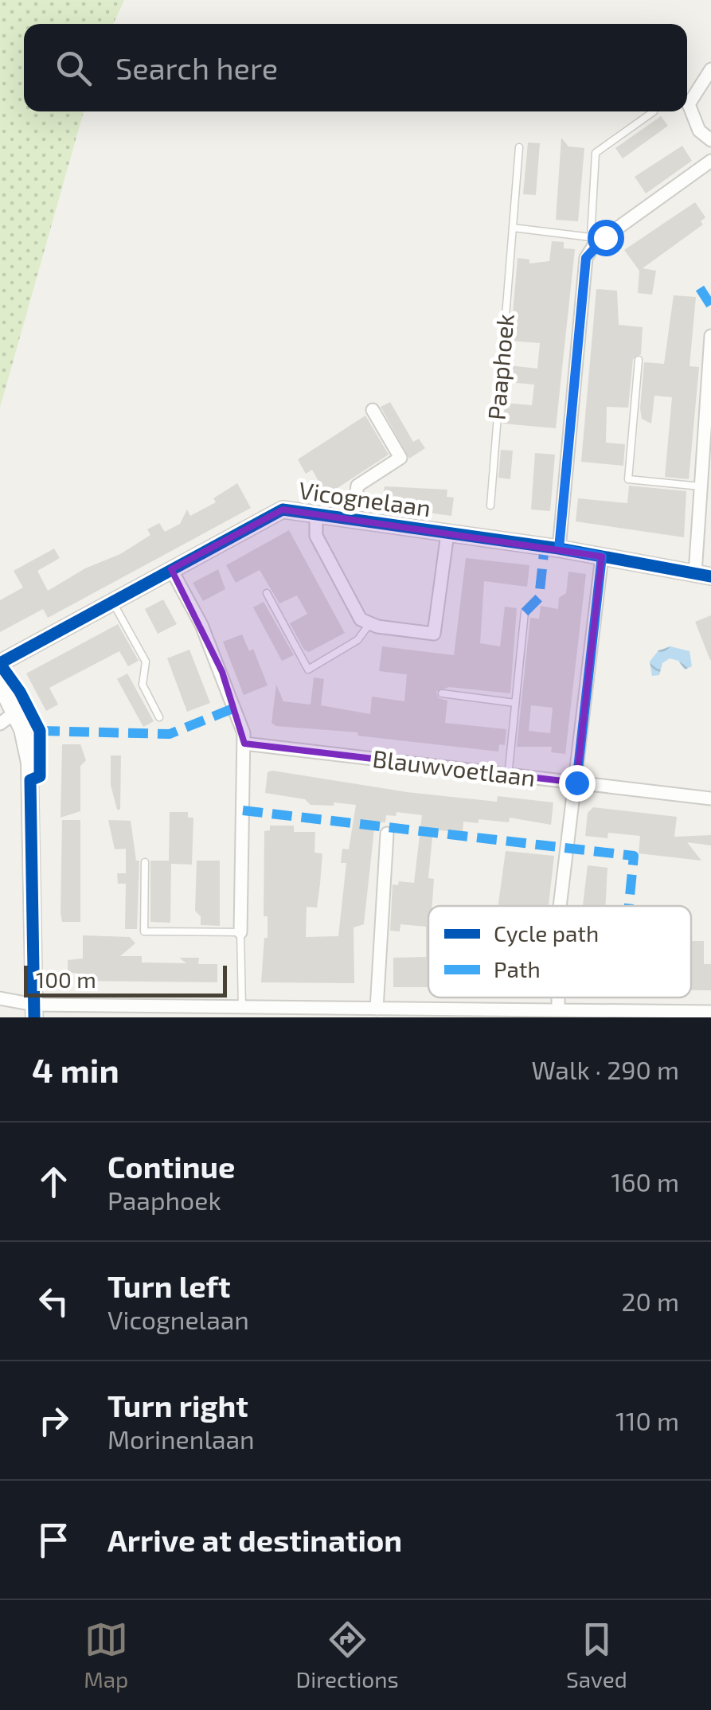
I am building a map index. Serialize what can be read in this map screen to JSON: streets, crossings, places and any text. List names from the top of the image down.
{
  "streets": {
    "street": ["Vicognelaan", "Blauwvoetlaan"],
    "lane": ["Paaphoek"]
  },
  "legend": ["Cycle path", "Path"],
  "scale_bar": "100 m",
  "page": {
    "search": "Search here",
    "scale": "100 m",
    "heading": ["4 min", "Walk · 290 m"],
    "list": [
      ["Continue", "Paaphoek", "160 m"],
      ["Turn left", "Vicognelaan", "20 m"],
      ["Turn right", "Morinenlaan", "110 m"],
      "Arrive at destination"
    ],
    "nav": ["Map", "Directions", "Saved"]
  }
}
